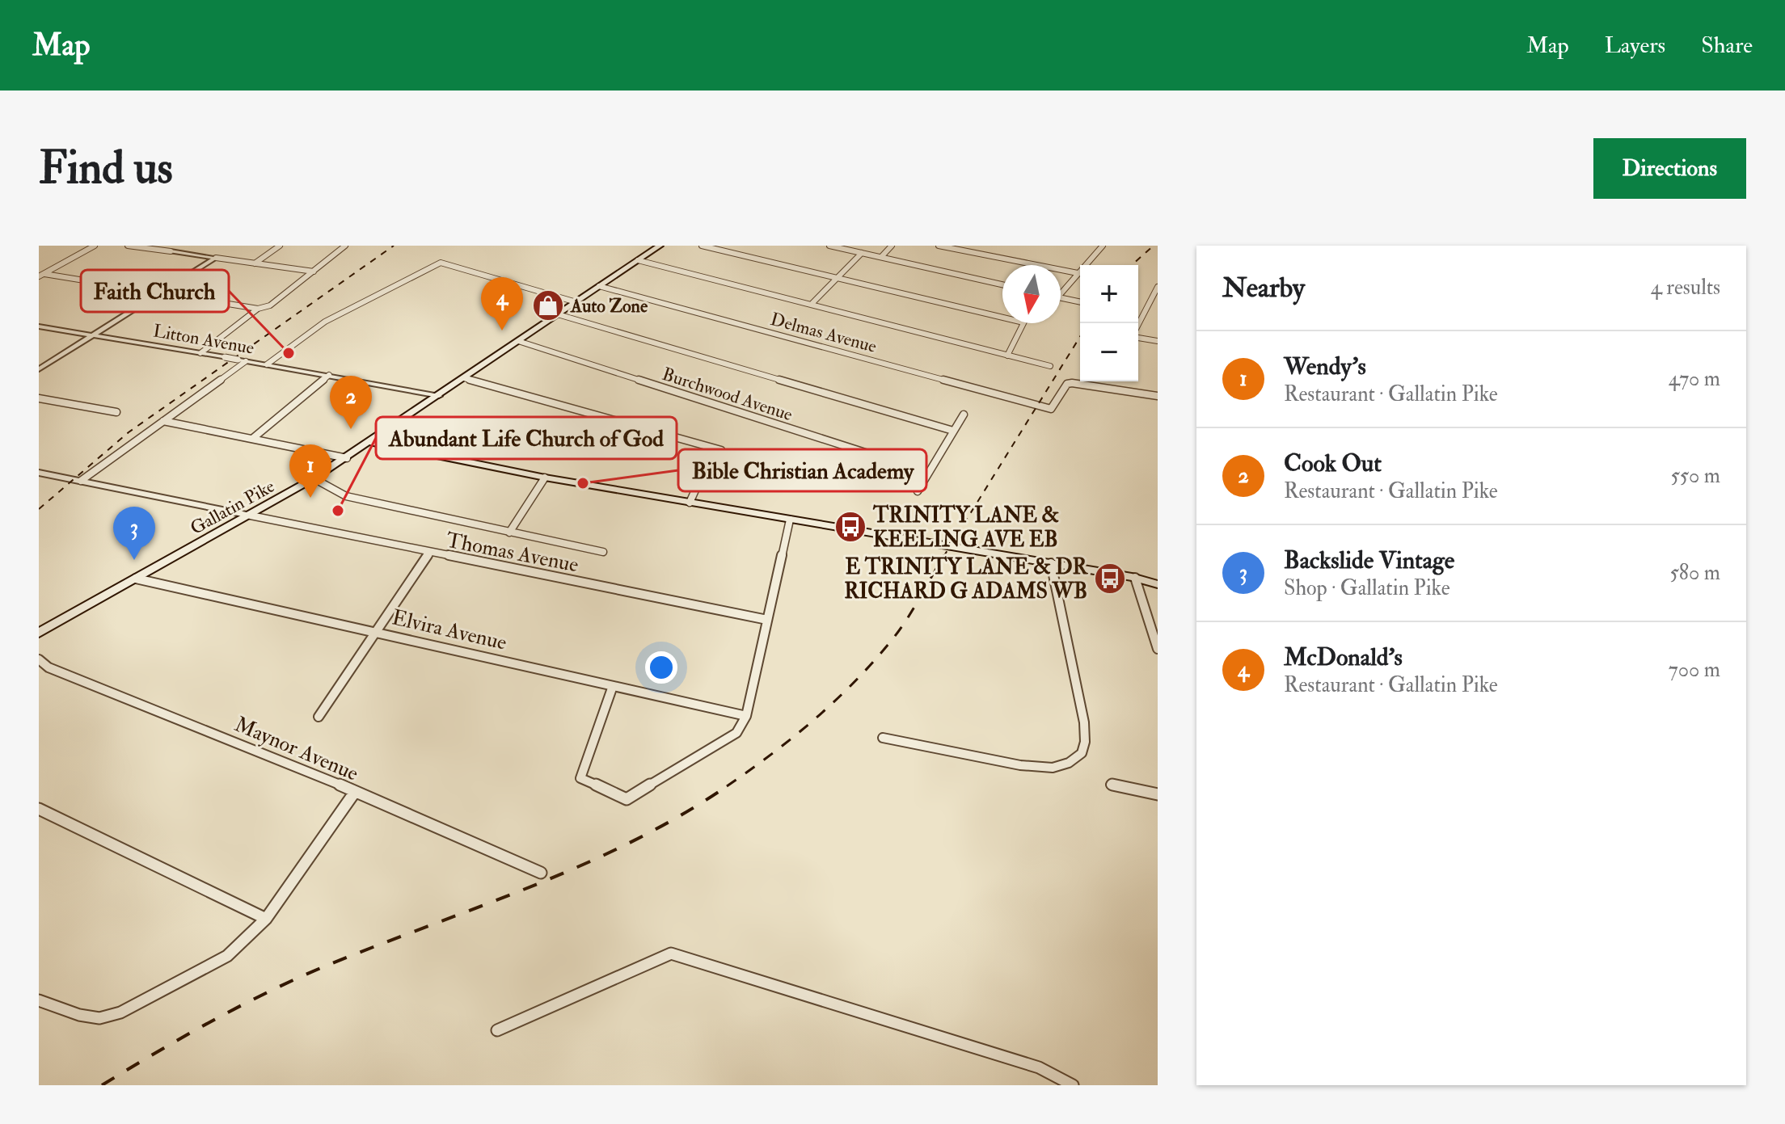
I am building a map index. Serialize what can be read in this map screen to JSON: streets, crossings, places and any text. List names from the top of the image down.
{
  "streets": {
    "main road": ["Gallatin Pike"],
    "street": [
      "Delmas Avenue",
      "Litton Avenue",
      "Burchwood Avenue",
      "Thomas Avenue",
      "Elvira Avenue",
      "Maynor Avenue"
    ]
  },
  "crossings": [
    ["Delmas Avenue", "Gallatin Pike"],
    ["Litton Avenue", "Gallatin Pike"],
    ["Burchwood Avenue", "Gallatin Pike"],
    ["Gallatin Pike", "Thomas Avenue"],
    ["Gallatin Pike", "Elvira Avenue"]
  ],
  "places": {
    "shop": ["Auto Zone"],
    "other": ["Faith Church", "Bible Christian Academy", "Abundant Life Church of God"],
    "bus stop": ["TRINITY LANE & KEELING AVE EB", "E TRINITY LANE & DR RICHARD G ADAMS WB"]
  },
  "north": "bottom",
  "page": {
    "header": "Map",
    "nav": ["Map", "Layers", "Share"],
    "buttons": "Directions",
    "title": "Find us",
    "heading": ["Nearby", "4 results"],
    "map_buttons": ["+", "−"],
    "pins": [
      "4",
      "2",
      "1",
      "3"
    ],
    "list": [
      {
        "mark": "1",
        "name": "Wendy's",
        "note": "Restaurant · Gallatin Pike",
        "value": "470 m"
      },
      {
        "mark": "2",
        "name": "Cook Out",
        "note": "Restaurant · Gallatin Pike",
        "value": "550 m"
      },
      {
        "mark": "3",
        "name": "Backslide Vintage",
        "note": "Shop · Gallatin Pike",
        "value": "580 m"
      },
      {
        "mark": "4",
        "name": "McDonald's",
        "note": "Restaurant · Gallatin Pike",
        "value": "700 m"
      }
    ]
  }
}
